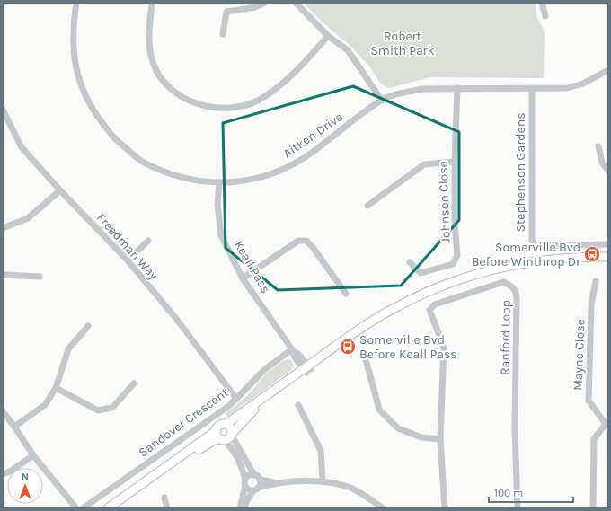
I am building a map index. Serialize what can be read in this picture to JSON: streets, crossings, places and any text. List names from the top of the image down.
{
  "streets": {
    "street": [
      "Aitken Drive",
      "Stephenson Gardens",
      "Johnson Close",
      "Freedman Way",
      "Keall Pass",
      "Ranford Loop",
      "Mayne Close",
      "Sandover Crescent"
    ]
  },
  "crossings": [
    ["Aitken Drive", "Stephenson Gardens"],
    ["Aitken Drive", "Johnson Close"],
    ["Aitken Drive", "Keall Pass"],
    ["Freedman Way", "Sandover Crescent"],
    ["Keall Pass", "Sandover Crescent"]
  ],
  "parks": ["Robert Smith Park"],
  "places": {
    "bus stop": ["Somerville Bvd Before Winthrop Dr", "Somerville Bvd Before Keall Pass"]
  },
  "scale_bar": "100 m",
  "north": "top"
}
